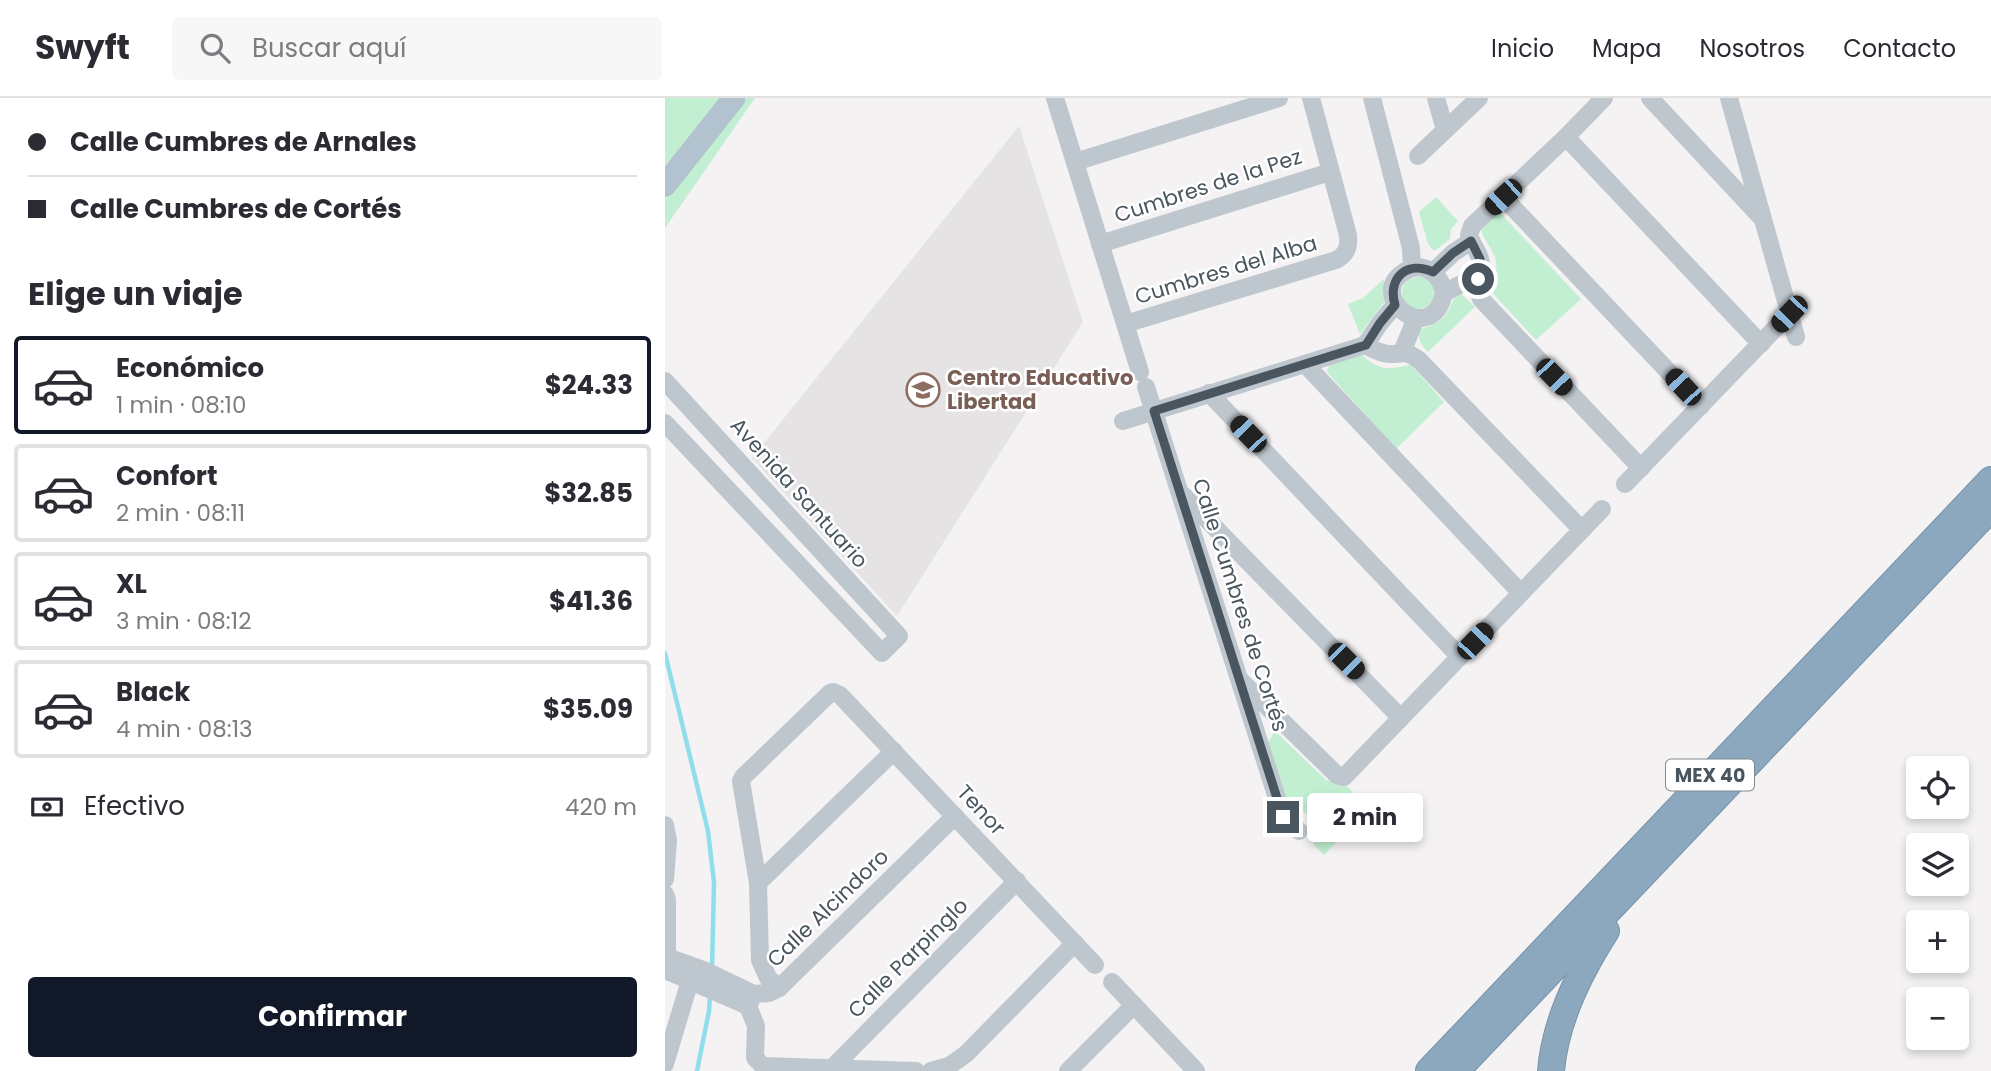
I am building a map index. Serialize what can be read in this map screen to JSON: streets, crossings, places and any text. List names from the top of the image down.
{
  "streets": {
    "highway": ["MEX 40"],
    "street": [
      "Cumbres de la Pez",
      "Cumbres del Alba",
      "Avenida Santuario",
      "Calle Cumbres de Cortés",
      "Tenor",
      "Calle Alcindoro",
      "Calle Parpinglo"
    ]
  },
  "crossings": [
    ["Cumbres de la Pez", "Cumbres del Alba"],
    ["Cumbres del Alba", "Calle Cumbres de Cortés"],
    ["Tenor", "Calle Alcindoro"],
    ["Tenor", "Calle Parpinglo"]
  ],
  "places": {
    "school or university": ["Centro Educativo Libertad"]
  },
  "page": {
    "header": "Swyft",
    "search": "Buscar aquí",
    "nav": [
      "Inicio",
      "Mapa",
      "Nosotros",
      "Contacto"
    ],
    "banner": ["Calle Cumbres de Arnales", "Calle Cumbres de Cortés"],
    "heading": "Elige un viaje",
    "list": [
      {
        "name": "Económico",
        "note": "1 min · 08:10",
        "value": "$24.33"
      },
      {
        "name": "Confort",
        "note": "2 min · 08:11",
        "value": "$32.85"
      },
      {
        "name": "XL",
        "note": "3 min · 08:12",
        "value": "$41.36"
      },
      {
        "name": "Black",
        "note": "4 min · 08:13",
        "value": "$35.09"
      }
    ],
    "map_buttons": ["+", "−"],
    "pay": ["Efectivo", "420 m"],
    "bubble": "2 min",
    "buttons": "Confirmar"
  }
}
